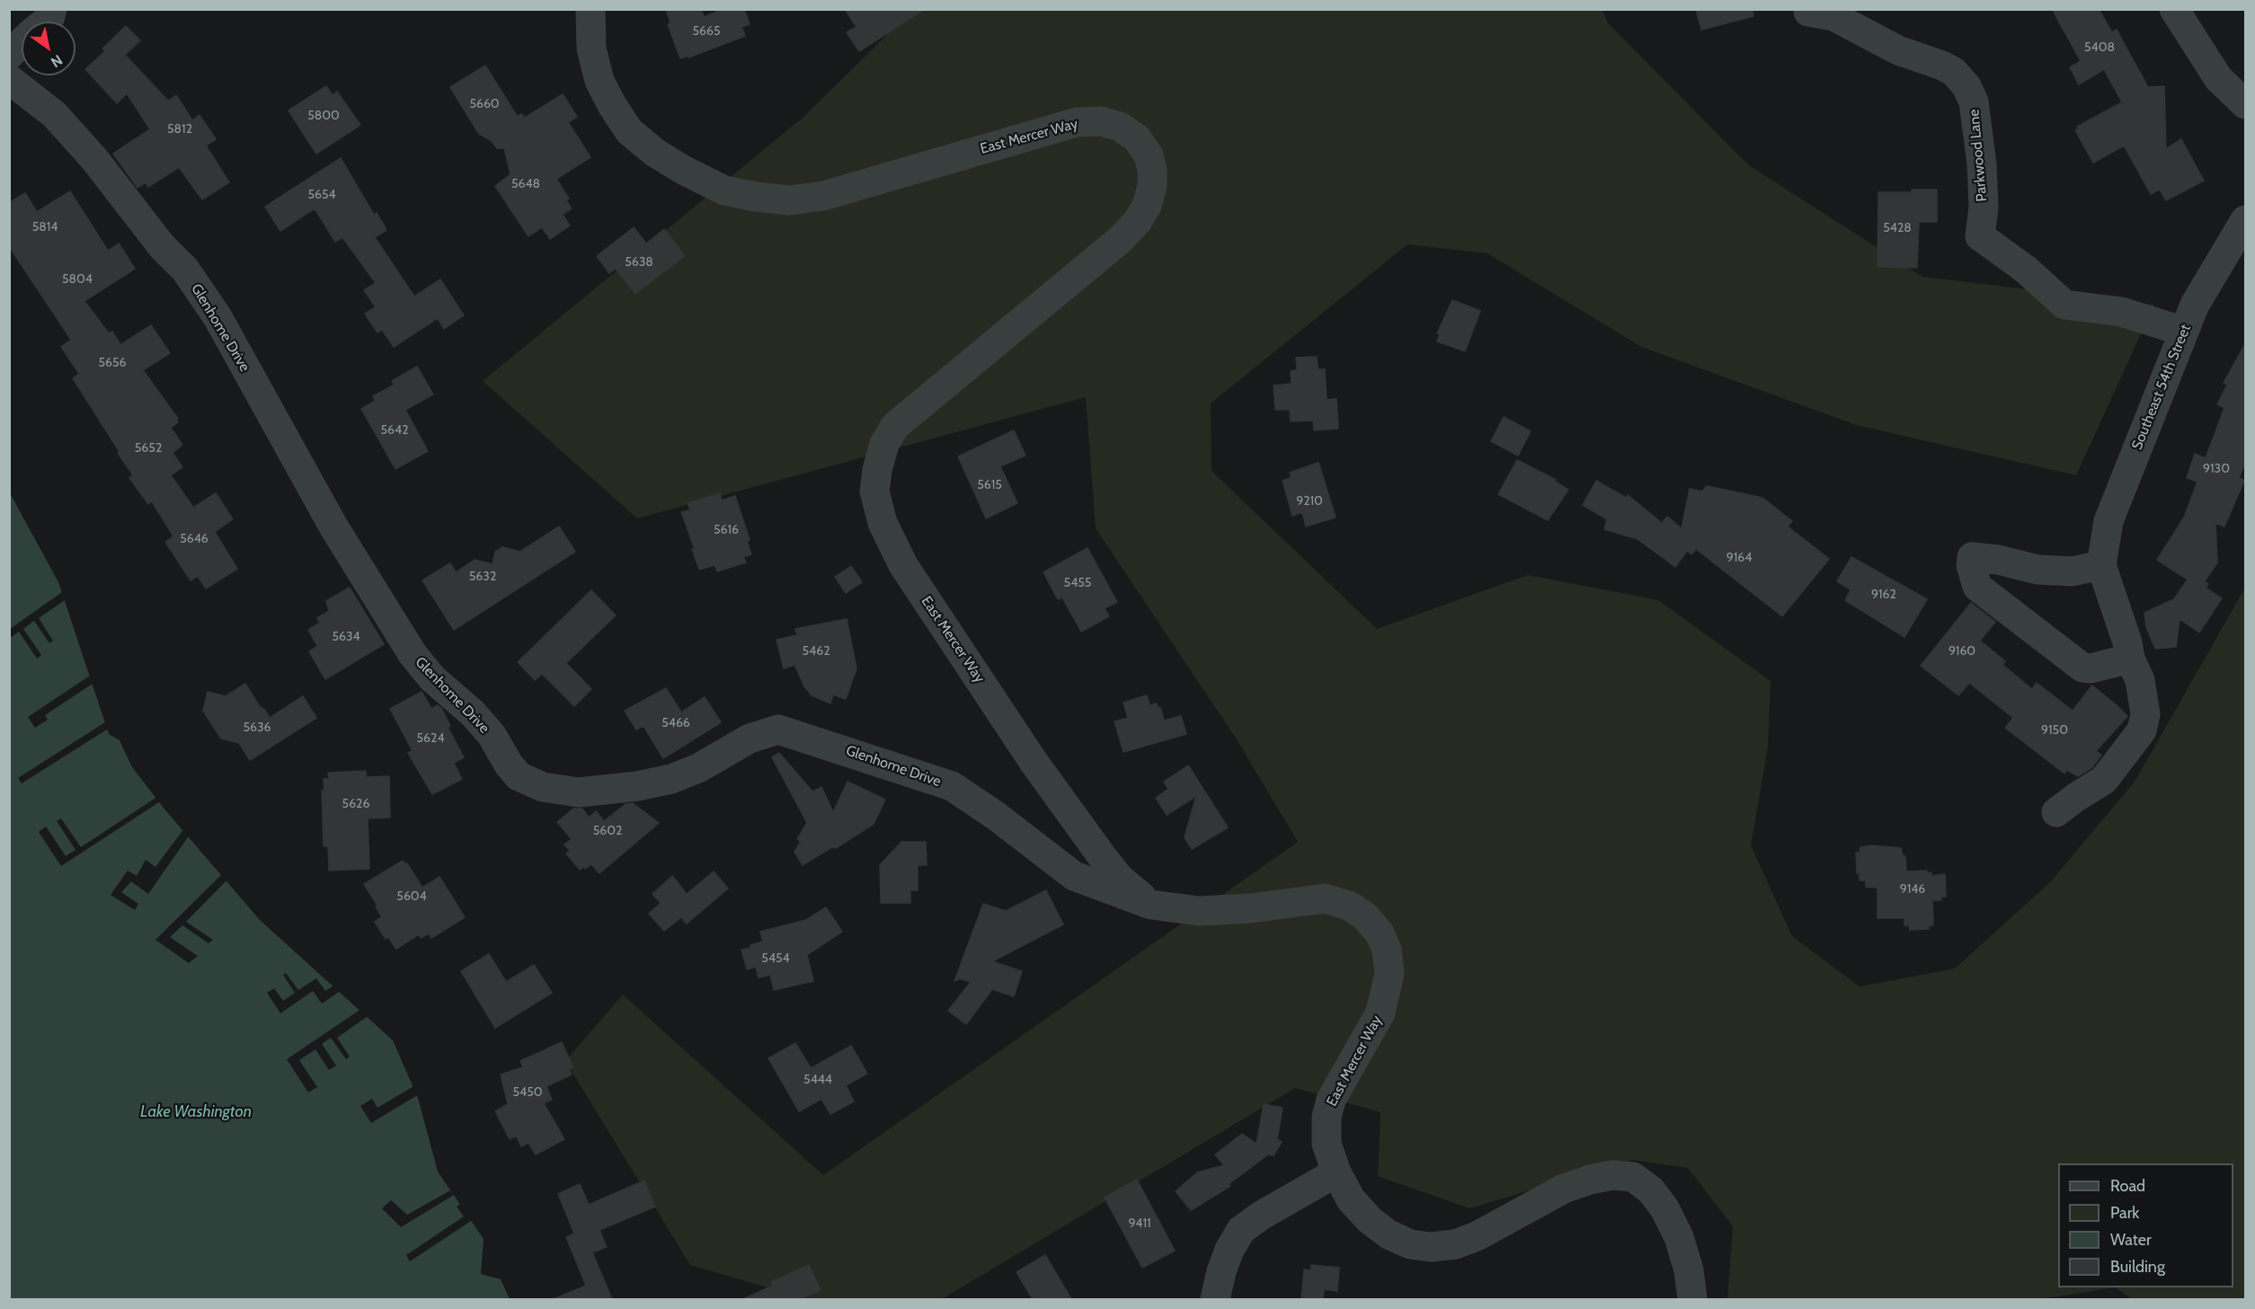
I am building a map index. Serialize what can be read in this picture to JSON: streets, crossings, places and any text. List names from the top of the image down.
{
  "streets": {
    "street": [
      "East Mercer Way",
      "Parkwood Lane",
      "Glenhome Drive",
      "Southeast 54th Street"
    ]
  },
  "crossings": [
    ["East Mercer Way", "Glenhome Drive"],
    ["Parkwood Lane", "Southeast 54th Street"]
  ],
  "water": ["Lake Washington"],
  "house_numbers": [
    "5665",
    "5408",
    "5660",
    "5800",
    "5812",
    "5648",
    "5654",
    "5814",
    "5428",
    "5638",
    "5804",
    "5656",
    "5642",
    "5652",
    "9130",
    "5615",
    "9210",
    "5616",
    "5646",
    "9164",
    "5632",
    "5455",
    "9162",
    "5634",
    "5462",
    "9160",
    "5466",
    "5636",
    "9150",
    "5624",
    "5626",
    "5602",
    "9146",
    "5604",
    "5454",
    "5444",
    "5450",
    "9411"
  ],
  "legend": [
    "Road",
    "Park",
    "Water",
    "Building"
  ],
  "north": "bottom right"
}
